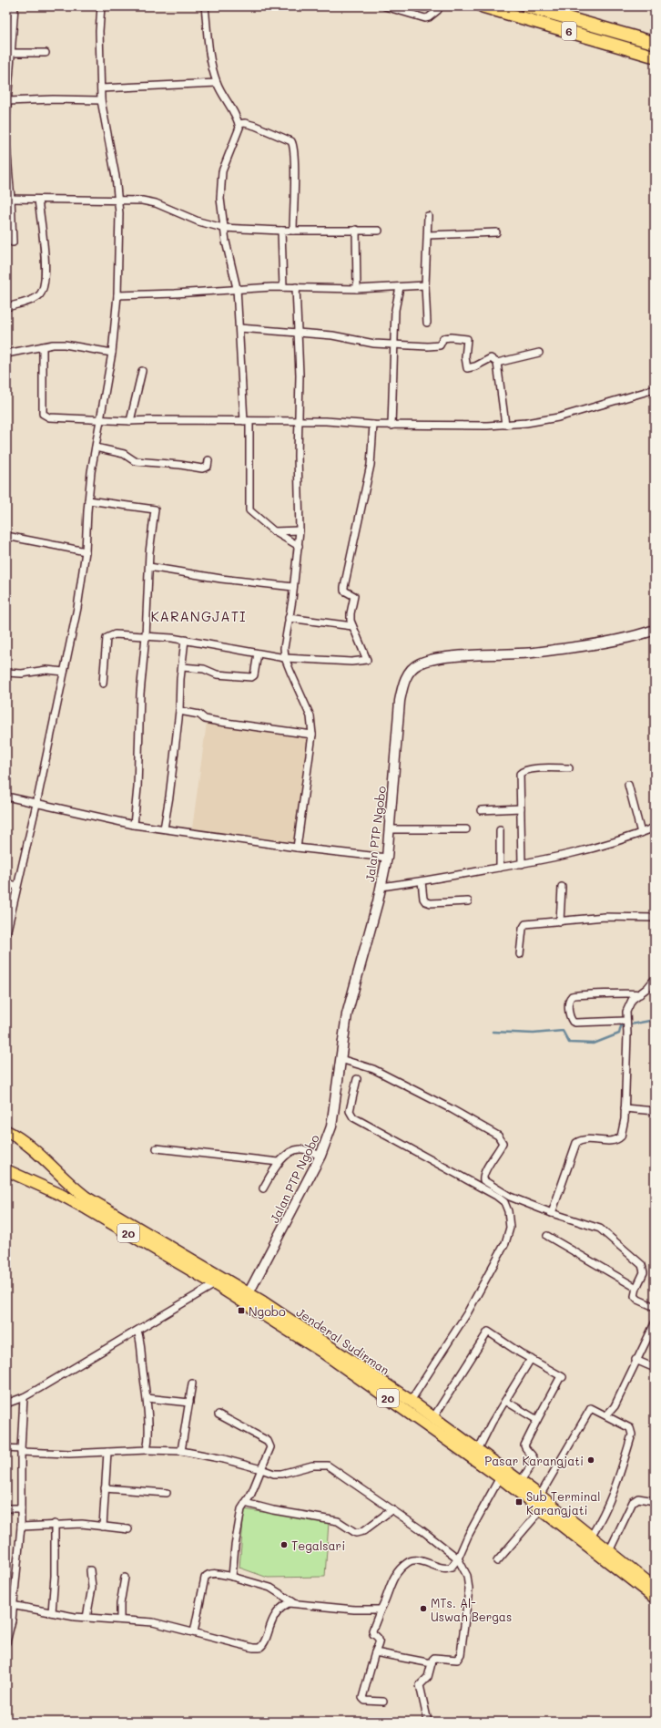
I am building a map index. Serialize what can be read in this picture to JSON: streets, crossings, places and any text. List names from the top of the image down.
{
  "streets": {
    "highway": ["6", "20", "Jenderal Sudirman"],
    "main road": ["Jalan PTP Ngobo"]
  },
  "crossings": [
    ["Jalan PTP Ngobo", "Jenderal Sudirman"]
  ],
  "districts": ["KARANGJATI"],
  "places": {
    "transit": ["Ngobo", "Sub Terminal Karangjati"],
    "other": ["Pasar Karangjati", "Tegalsari", "MTs. Al- Uswah Bergas"]
  }
}
